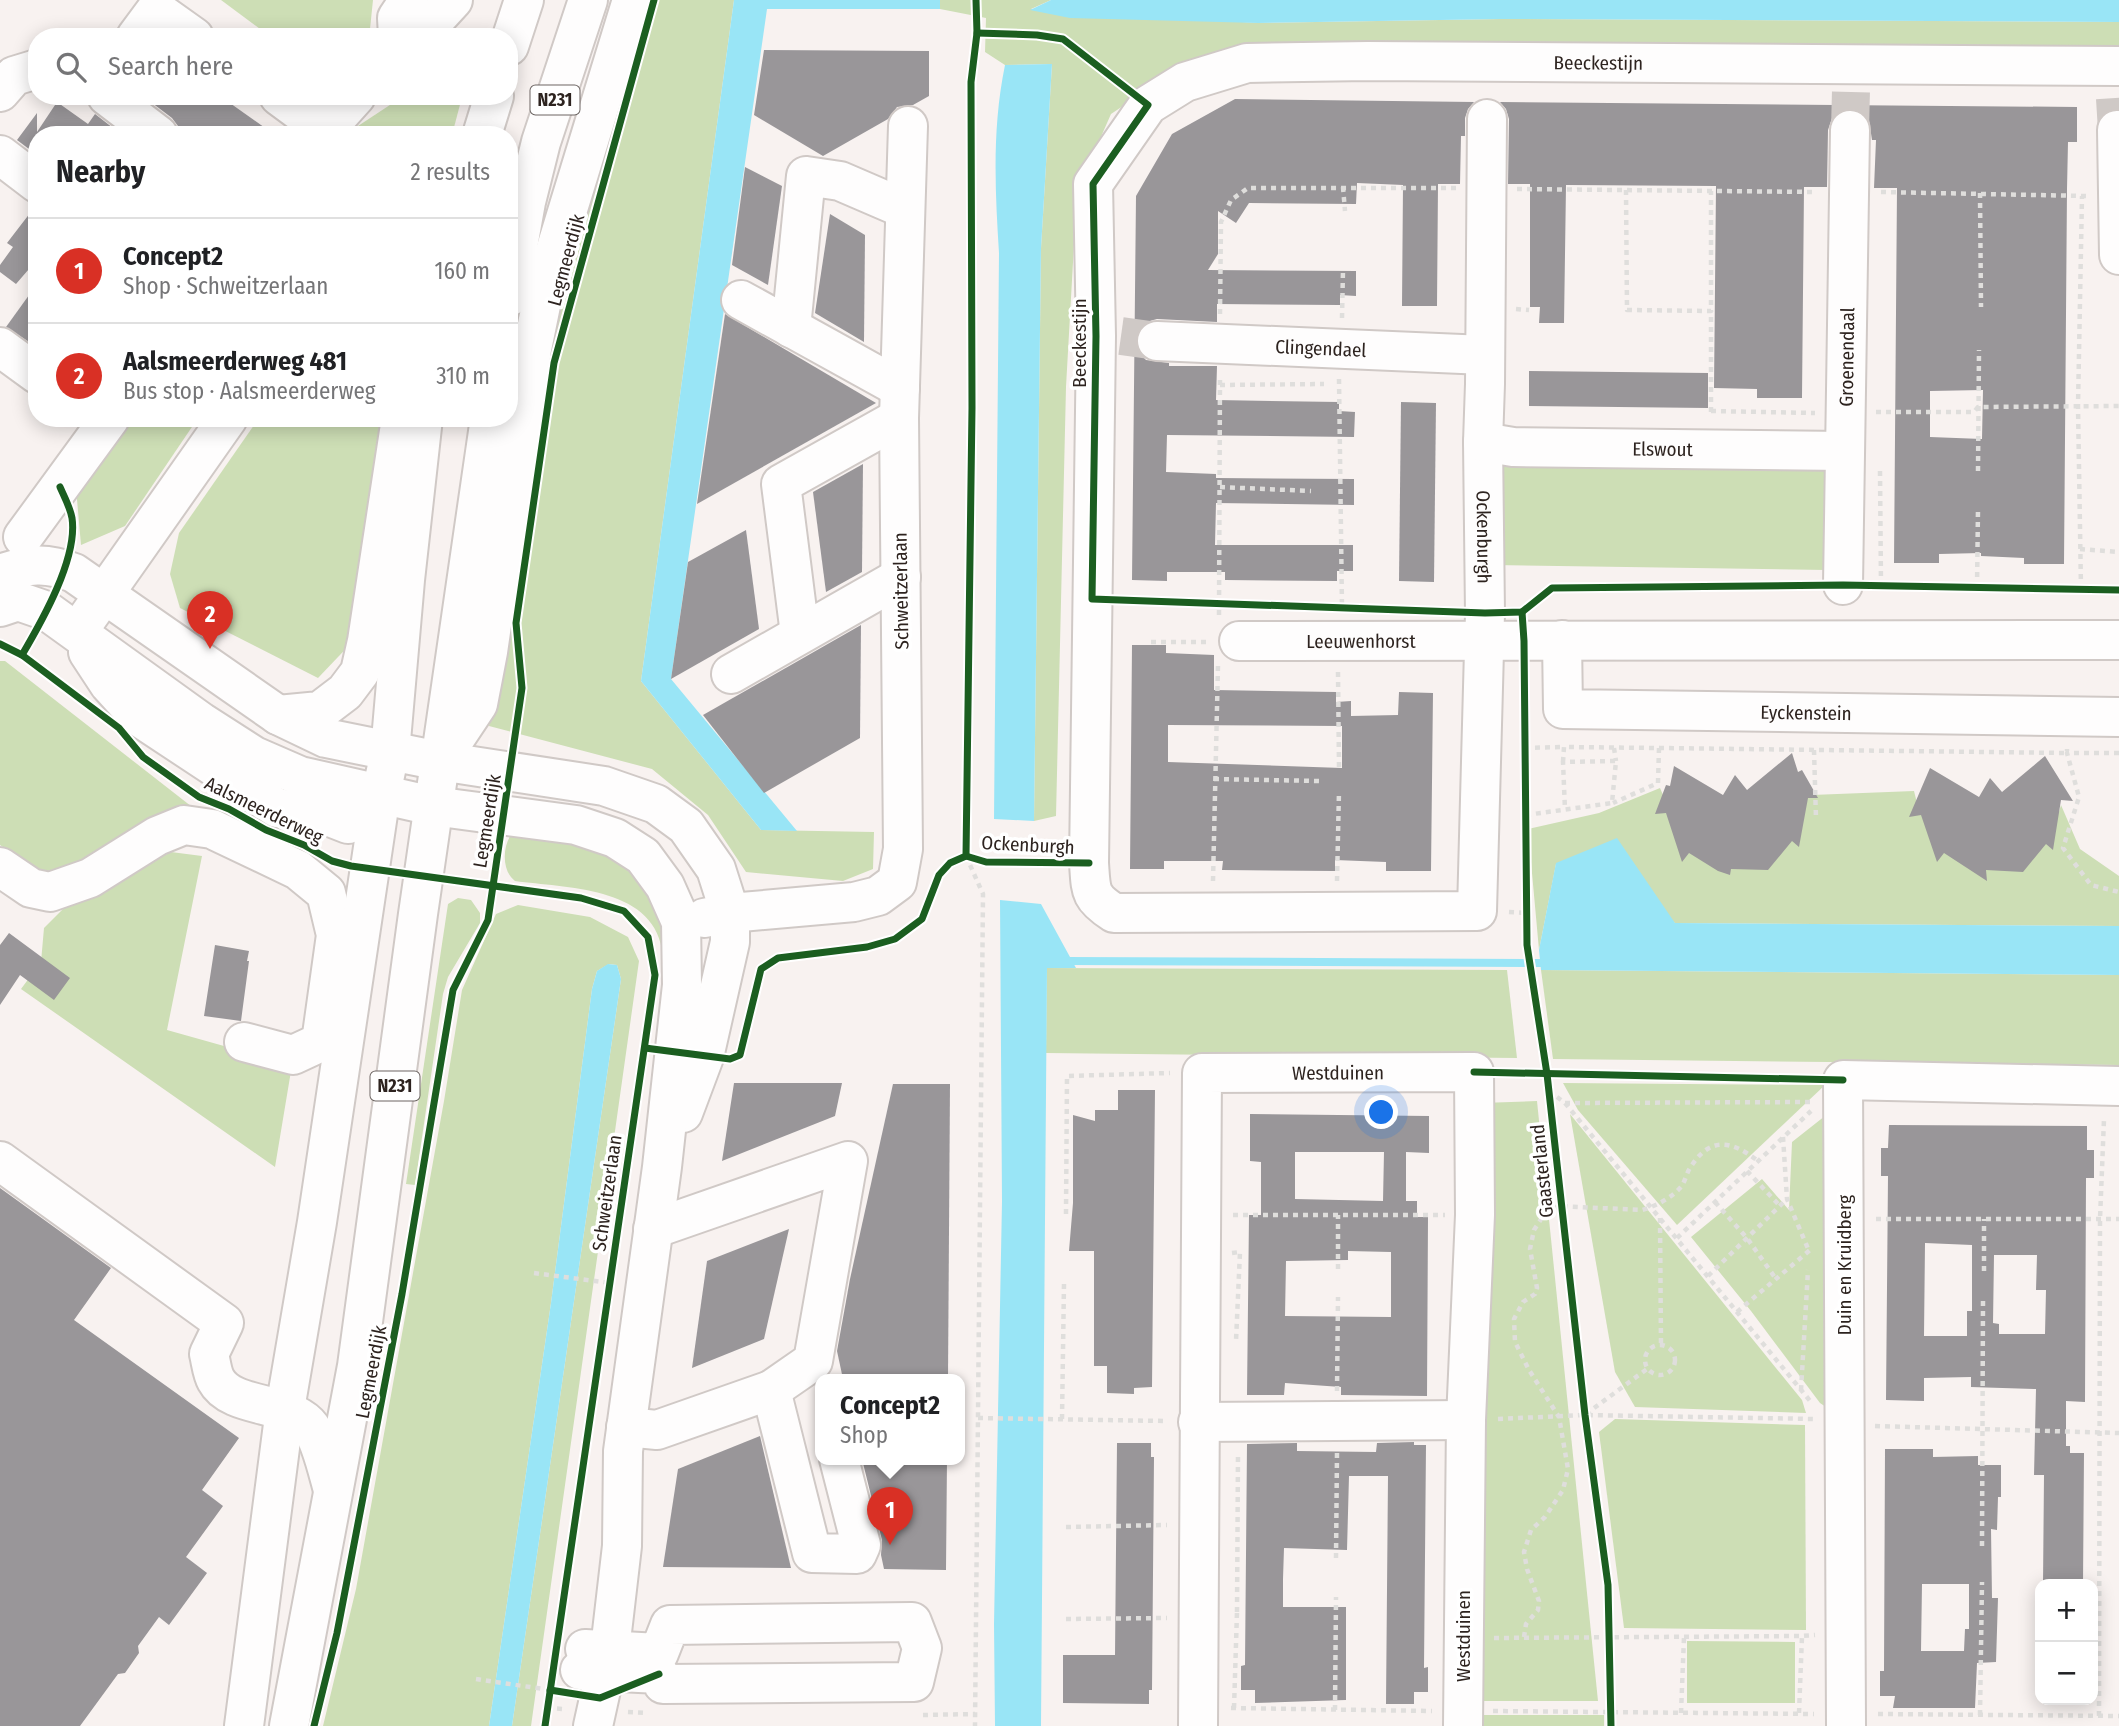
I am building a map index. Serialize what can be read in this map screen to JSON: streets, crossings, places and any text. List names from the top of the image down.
{
  "streets": {
    "street": [
      "Beeckestijn",
      "N231",
      "Legmeerdijk",
      "Clingendael",
      "Groenendaal",
      "Elswout",
      "Ockenburgh",
      "Schweitzerlaan",
      "Leeuwenhorst",
      "Eyckenstein",
      "Aalsmeerderweg",
      "Westduinen",
      "Duin en Kruidberg"
    ],
    "cycle path": ["Gaasterland"]
  },
  "crossings": [
    ["Beeckestijn", "Clingendael"],
    ["Beeckestijn", "Ockenburgh"],
    ["Legmeerdijk", "Aalsmeerderweg"],
    ["Clingendael", "Ockenburgh"],
    ["Groenendaal", "Elswout"],
    ["Elswout", "Ockenburgh"],
    ["Ockenburgh", "Leeuwenhorst"]
  ],
  "page": {
    "search": "Search here",
    "heading": ["Nearby", "2 results"],
    "list": [
      {
        "mark": "1",
        "name": "Concept2",
        "note": "Shop · Schweitzerlaan",
        "value": "160 m"
      },
      {
        "mark": "2",
        "name": "Aalsmeerderweg 481",
        "note": "Bus stop · Aalsmeerderweg",
        "value": "310 m"
      }
    ],
    "pins": ["2", "1"],
    "popup": ["Concept2", "Shop"],
    "map_buttons": ["+", "−"]
  }
}
